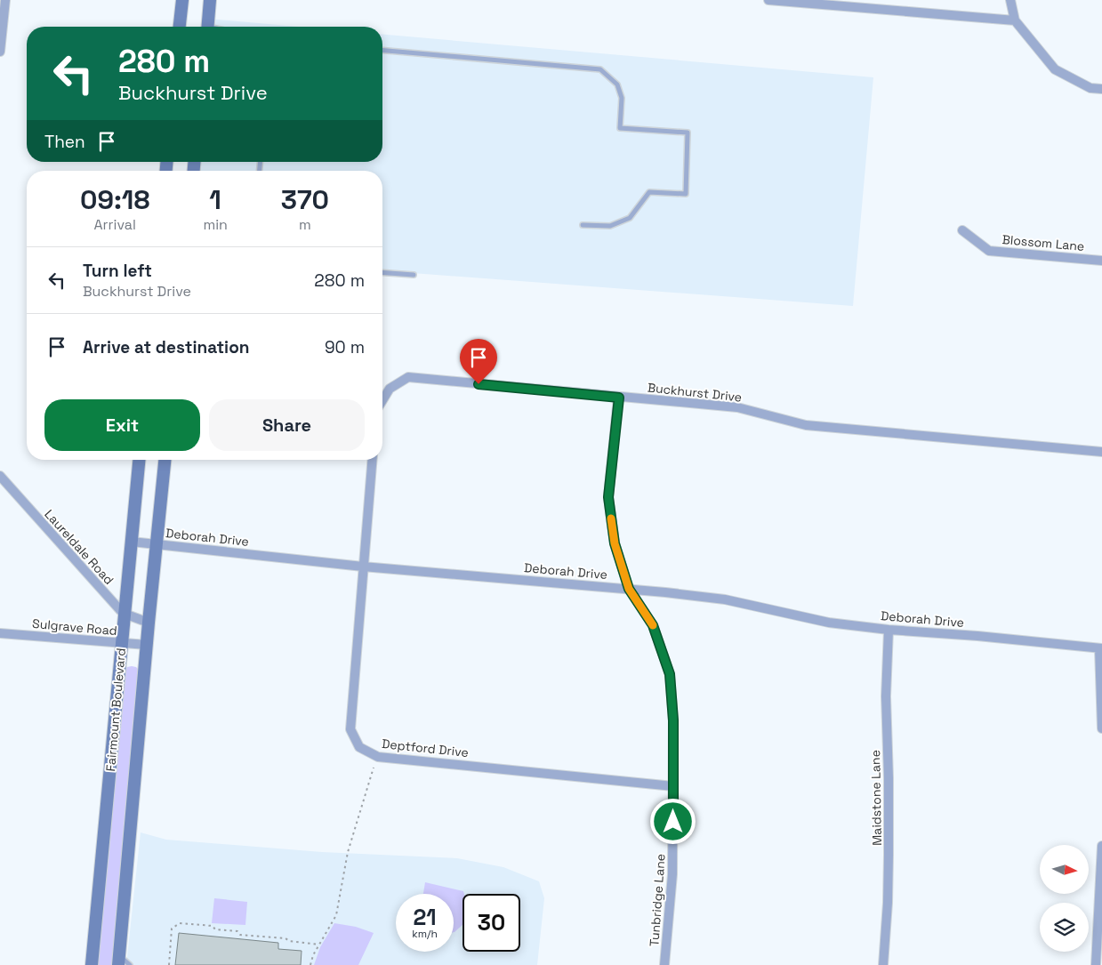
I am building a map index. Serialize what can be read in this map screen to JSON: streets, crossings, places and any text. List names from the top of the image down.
{
  "streets": {
    "main road": ["Fairmount Boulevard"],
    "street": [
      "Blossom Lane",
      "Buckhurst Drive",
      "Deborah Drive",
      "Laureldale Road",
      "Sulgrave Road",
      "Deptford Drive",
      "Maidstone Lane",
      "Tunbridge Lane"
    ]
  },
  "crossings": [
    ["Buckhurst Drive", "Tunbridge Lane"],
    ["Deborah Drive", "Fairmount Boulevard"],
    ["Deborah Drive", "Deptford Drive"],
    ["Deborah Drive", "Maidstone Lane"],
    ["Deborah Drive", "Tunbridge Lane"],
    ["Laureldale Road", "Fairmount Boulevard"],
    ["Sulgrave Road", "Fairmount Boulevard"],
    ["Deptford Drive", "Tunbridge Lane"]
  ],
  "north": "right",
  "page": {
    "turn": ["280 m", "Buckhurst Drive"],
    "then": "Then",
    "eta": [
      "09:18",
      "Arrival",
      "1",
      "min",
      "370",
      "m"
    ],
    "list": [
      {
        "name": "Turn left",
        "note": "Buckhurst Drive",
        "value": "280 m"
      },
      {
        "name": "Arrive at destination",
        "value": "90 m"
      }
    ],
    "buttons": ["Exit", "Share"],
    "speed": "21 km/h",
    "limit": "30"
  }
}
